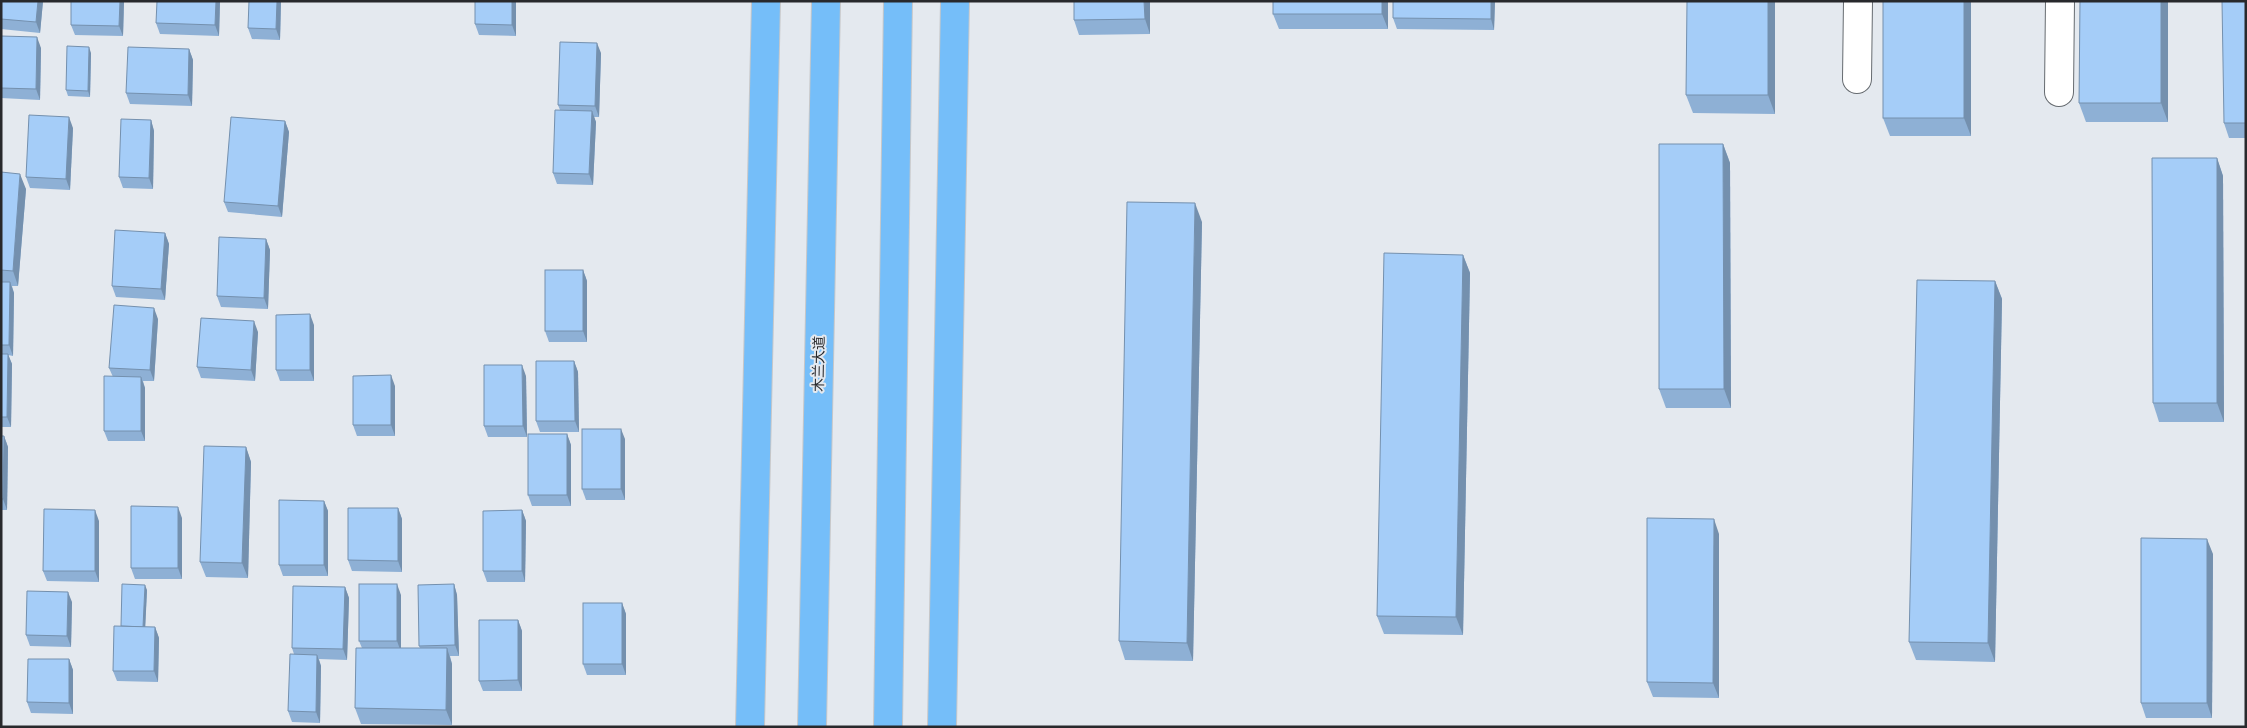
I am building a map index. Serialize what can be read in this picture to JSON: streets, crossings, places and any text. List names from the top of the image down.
{
  "streets": {
    "main road": ["木兰大道"]
  }
}
